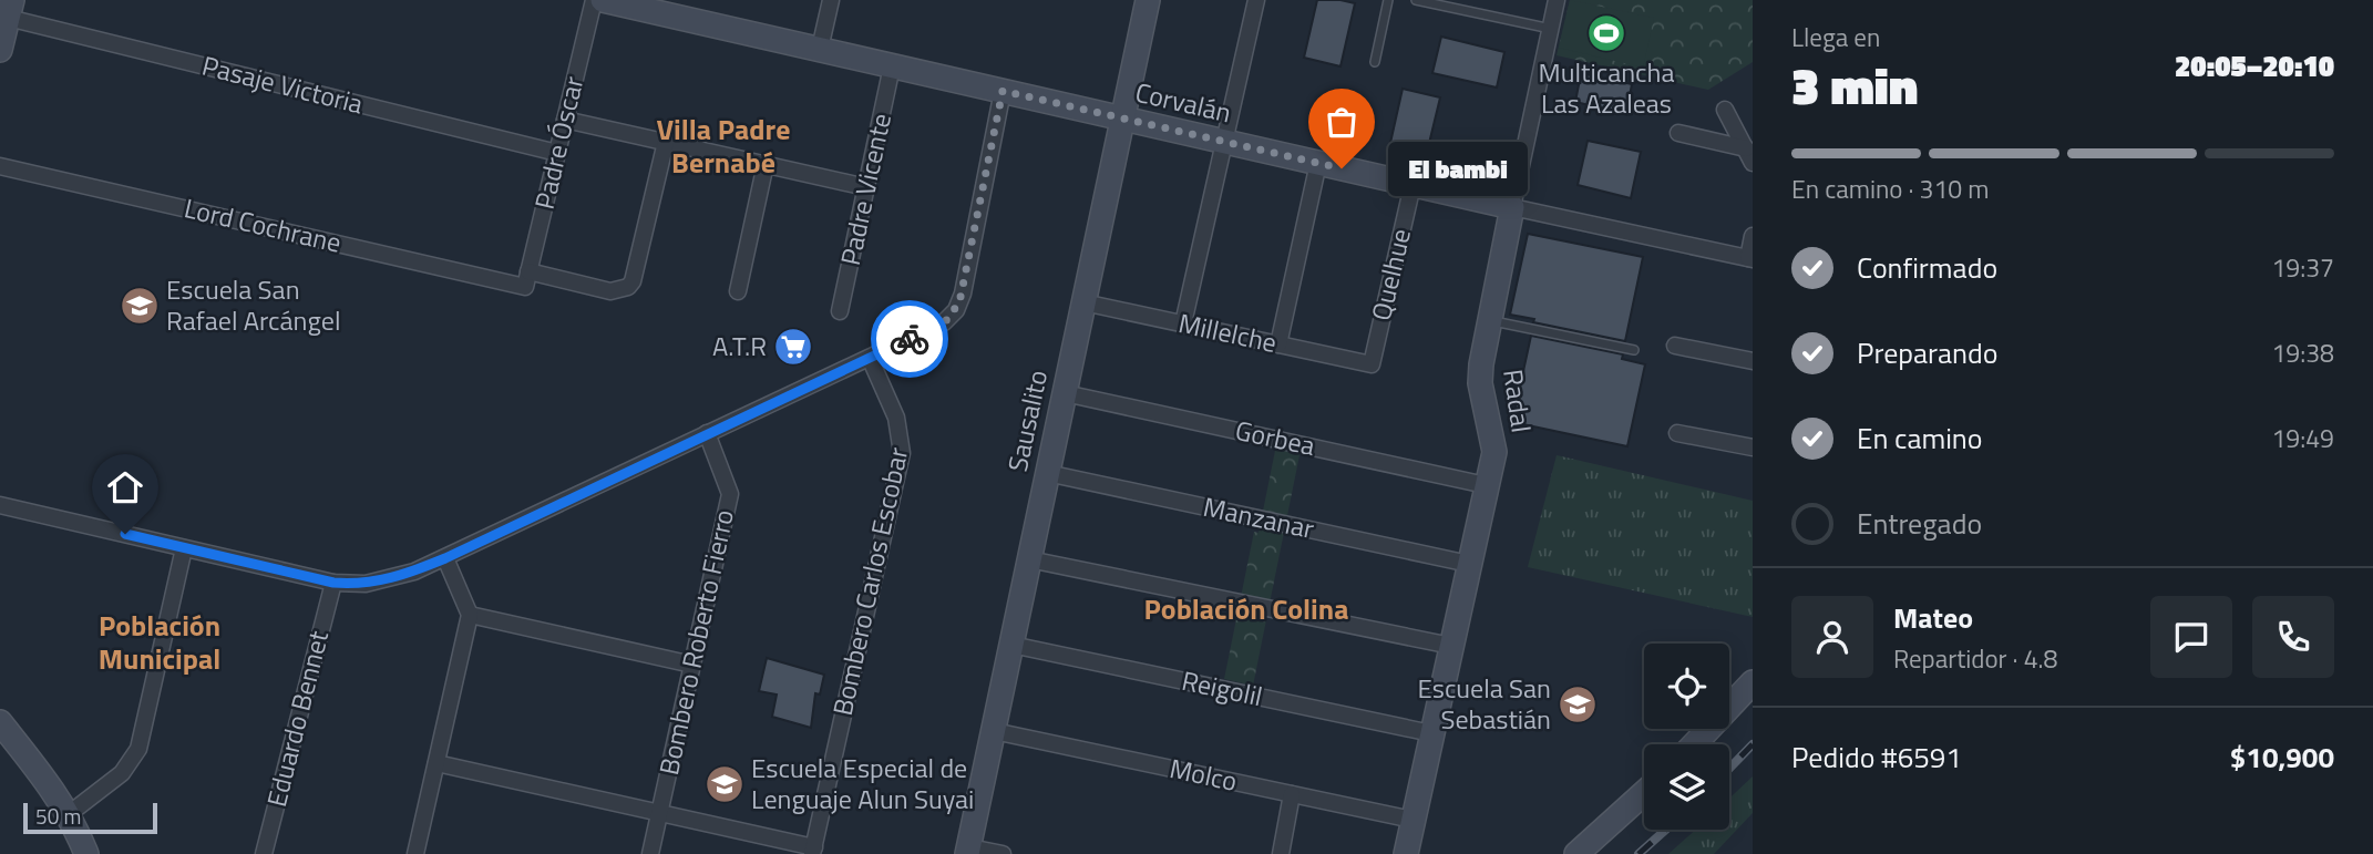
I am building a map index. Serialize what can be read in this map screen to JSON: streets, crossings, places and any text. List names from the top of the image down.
{
  "streets": {
    "street": [
      "Pasaje Victoria",
      "Corvalán",
      "Padre Óscar",
      "Padre Vicente",
      "Lord Cochrane",
      "Quelhue",
      "Millelche",
      "Radal",
      "Sausalito",
      "Gorbea",
      "Manzanar",
      "Bombero Carlos Escobar",
      "Bombero Roberto Fierro",
      "Reigolil",
      "Eduardo Bennet",
      "Molco"
    ]
  },
  "crossings": [
    ["Pasaje Victoria", "Padre Óscar"],
    ["Corvalán", "Padre Vicente"],
    ["Corvalán", "Quelhue"],
    ["Corvalán", "Radal"],
    ["Corvalán", "Sausalito"],
    ["Padre Óscar", "Lord Cochrane"],
    ["Quelhue", "Millelche"],
    ["Millelche", "Sausalito"],
    ["Radal", "Gorbea"],
    ["Radal", "Manzanar"],
    ["Radal", "Reigolil"],
    ["Radal", "Molco"],
    ["Sausalito", "Gorbea"],
    ["Sausalito", "Manzanar"],
    ["Sausalito", "Reigolil"],
    ["Sausalito", "Molco"]
  ],
  "districts": ["Villa Padre Bernabé", "Población Colina", "Población Municipal"],
  "places": {
    "sports": ["Multicancha Las Azaleas"],
    "other": ["El bambi"],
    "school or university": ["Escuela San Rafael Arcángel", "Escuela San Sebastián", "Escuela Especial de Lenguaje Alun Suyai"],
    "supermarket": ["A.T.R"]
  },
  "scale_bar": "50 m",
  "page": {
    "heading": ["3 min", "Llega en", "20:05–20:10"],
    "panel": [
      "Mateo",
      "Repartidor · 4.8",
      "Pedido #6591",
      "$10,900"
    ],
    "bar": "En camino · 310 m",
    "bubble": "El bambi",
    "list": [
      ["Confirmado", "19:37"],
      ["Preparando", "19:38"],
      ["En camino", "19:49"],
      "Entregado"
    ],
    "scale": "50 m"
  }
}
